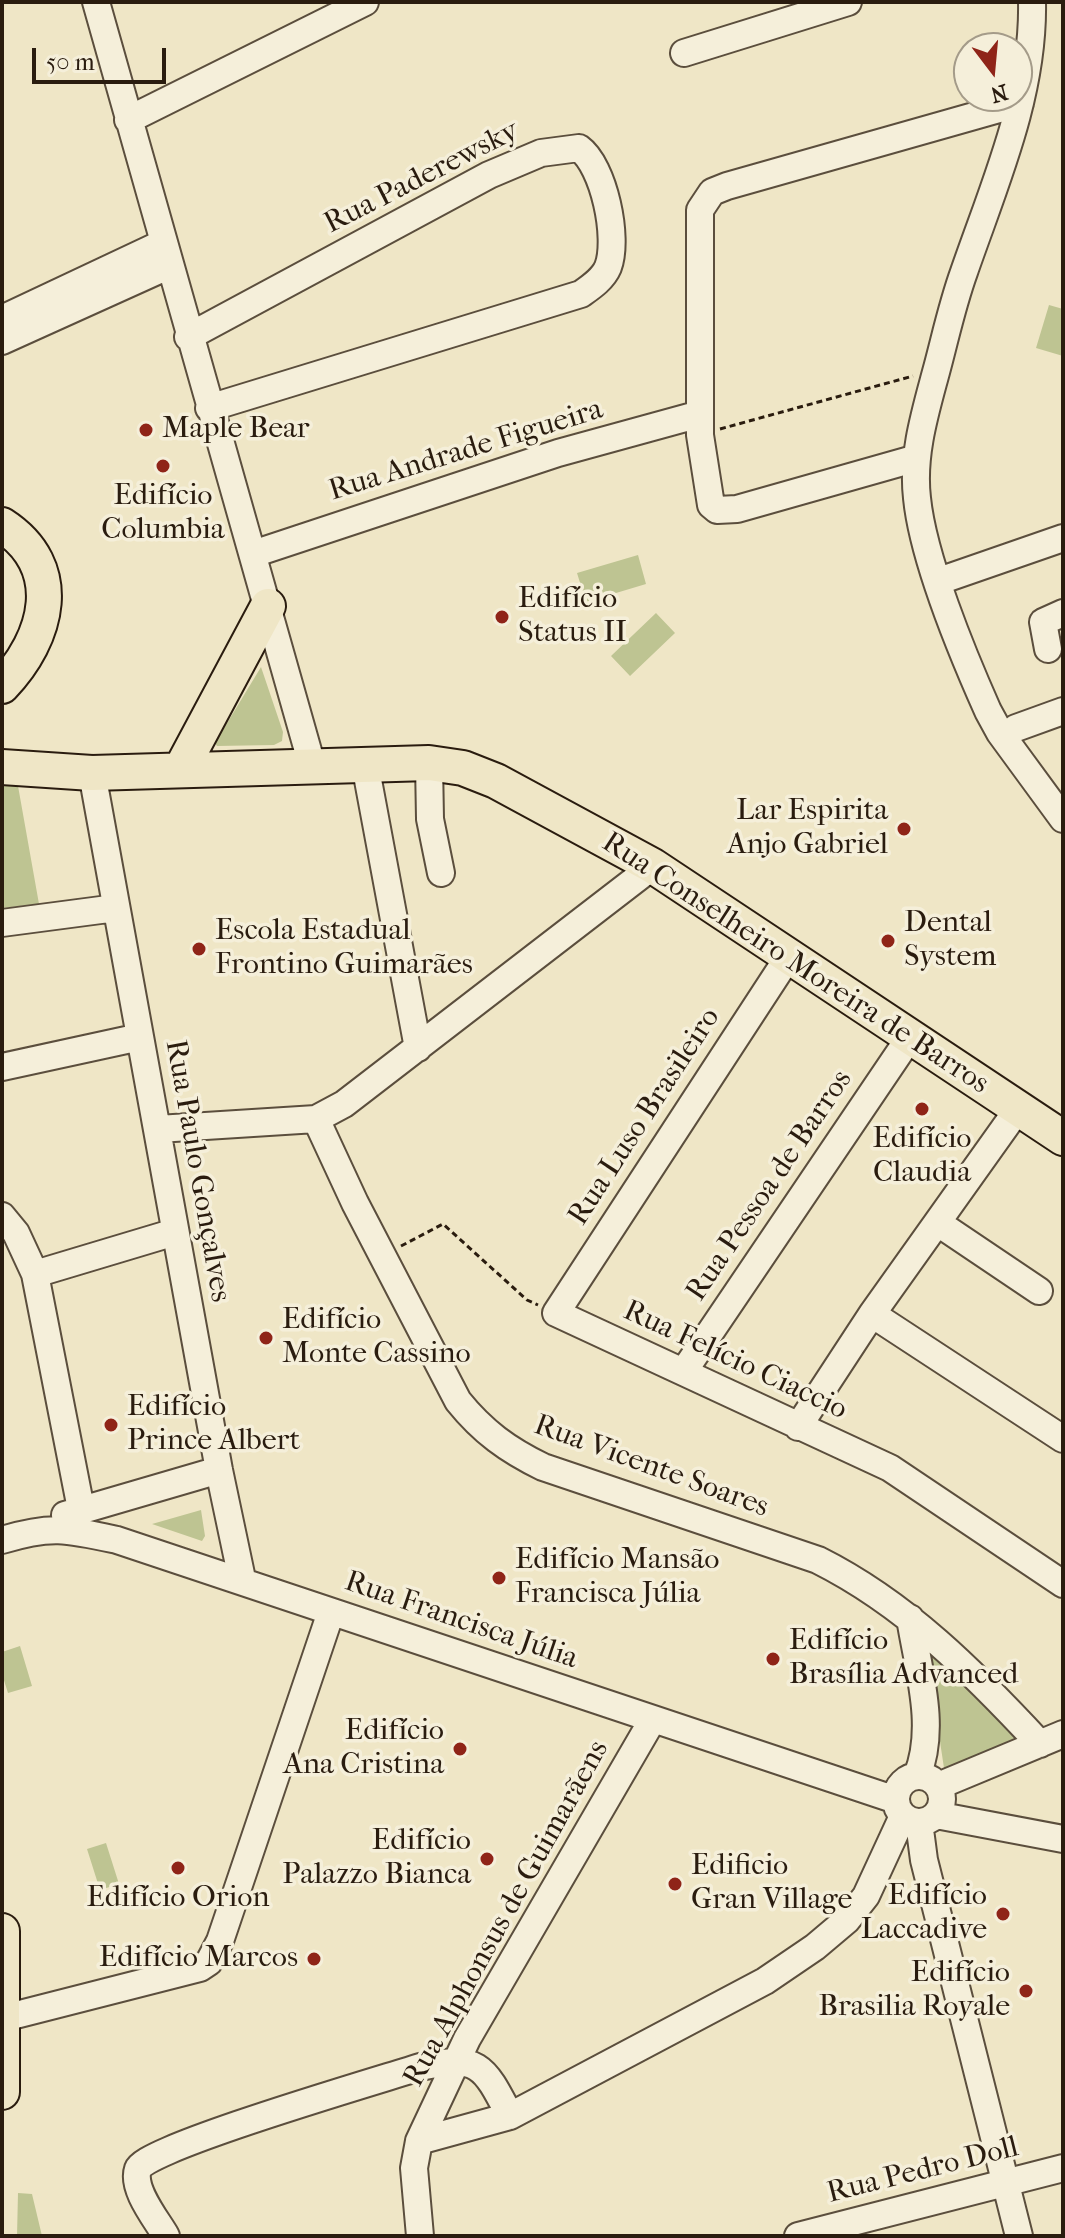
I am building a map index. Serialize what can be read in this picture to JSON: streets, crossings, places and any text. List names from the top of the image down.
{
  "streets": {
    "main road": ["Rua Conselheiro Moreira de Barros"],
    "street": [
      "Rua Paderewsky",
      "Rua Andrade Figueira",
      "Rua Luso Brasileiro",
      "Rua Paulo Gonçalves",
      "Rua Pessoa de Barros",
      "Rua Felício Ciaccio",
      "Rua Vicente Soares",
      "Rua Francisca Júlia",
      "Rua Alphonsus de Guimarãens",
      "Rua Pedro Doll"
    ]
  },
  "crossings": [
    ["Rua Conselheiro Moreira de Barros", "Rua Luso Brasileiro"],
    ["Rua Conselheiro Moreira de Barros", "Rua Paulo Gonçalves"],
    ["Rua Conselheiro Moreira de Barros", "Rua Pessoa de Barros"],
    ["Rua Luso Brasileiro", "Rua Felício Ciaccio"],
    ["Rua Paulo Gonçalves", "Rua Francisca Júlia"],
    ["Rua Pessoa de Barros", "Rua Felício Ciaccio"],
    ["Rua Francisca Júlia", "Rua Alphonsus de Guimarãens"]
  ],
  "places": [
    "Maple Bear",
    "Edifício Columbia",
    "Edifício Status II",
    "Lar Espirita Anjo Gabriel",
    "Dental System",
    "Escola Estadual Frontino Guimarães",
    "Edifício Claudia",
    "Edifício Monte Cassino",
    "Edifício Prince Albert",
    "Edifício Mansão Francisca Júlia",
    "Edifício Brasília Advanced",
    "Edifício Ana Cristina",
    "Edifício Palazzo Bianca",
    "Edifício Orion",
    "Edificio Gran Village",
    "Edifício Laccadive",
    "Edifício Marcos",
    "Edifício Brasilia Royale"
  ],
  "scale_bar": "50 m",
  "north": "bottom"
}
